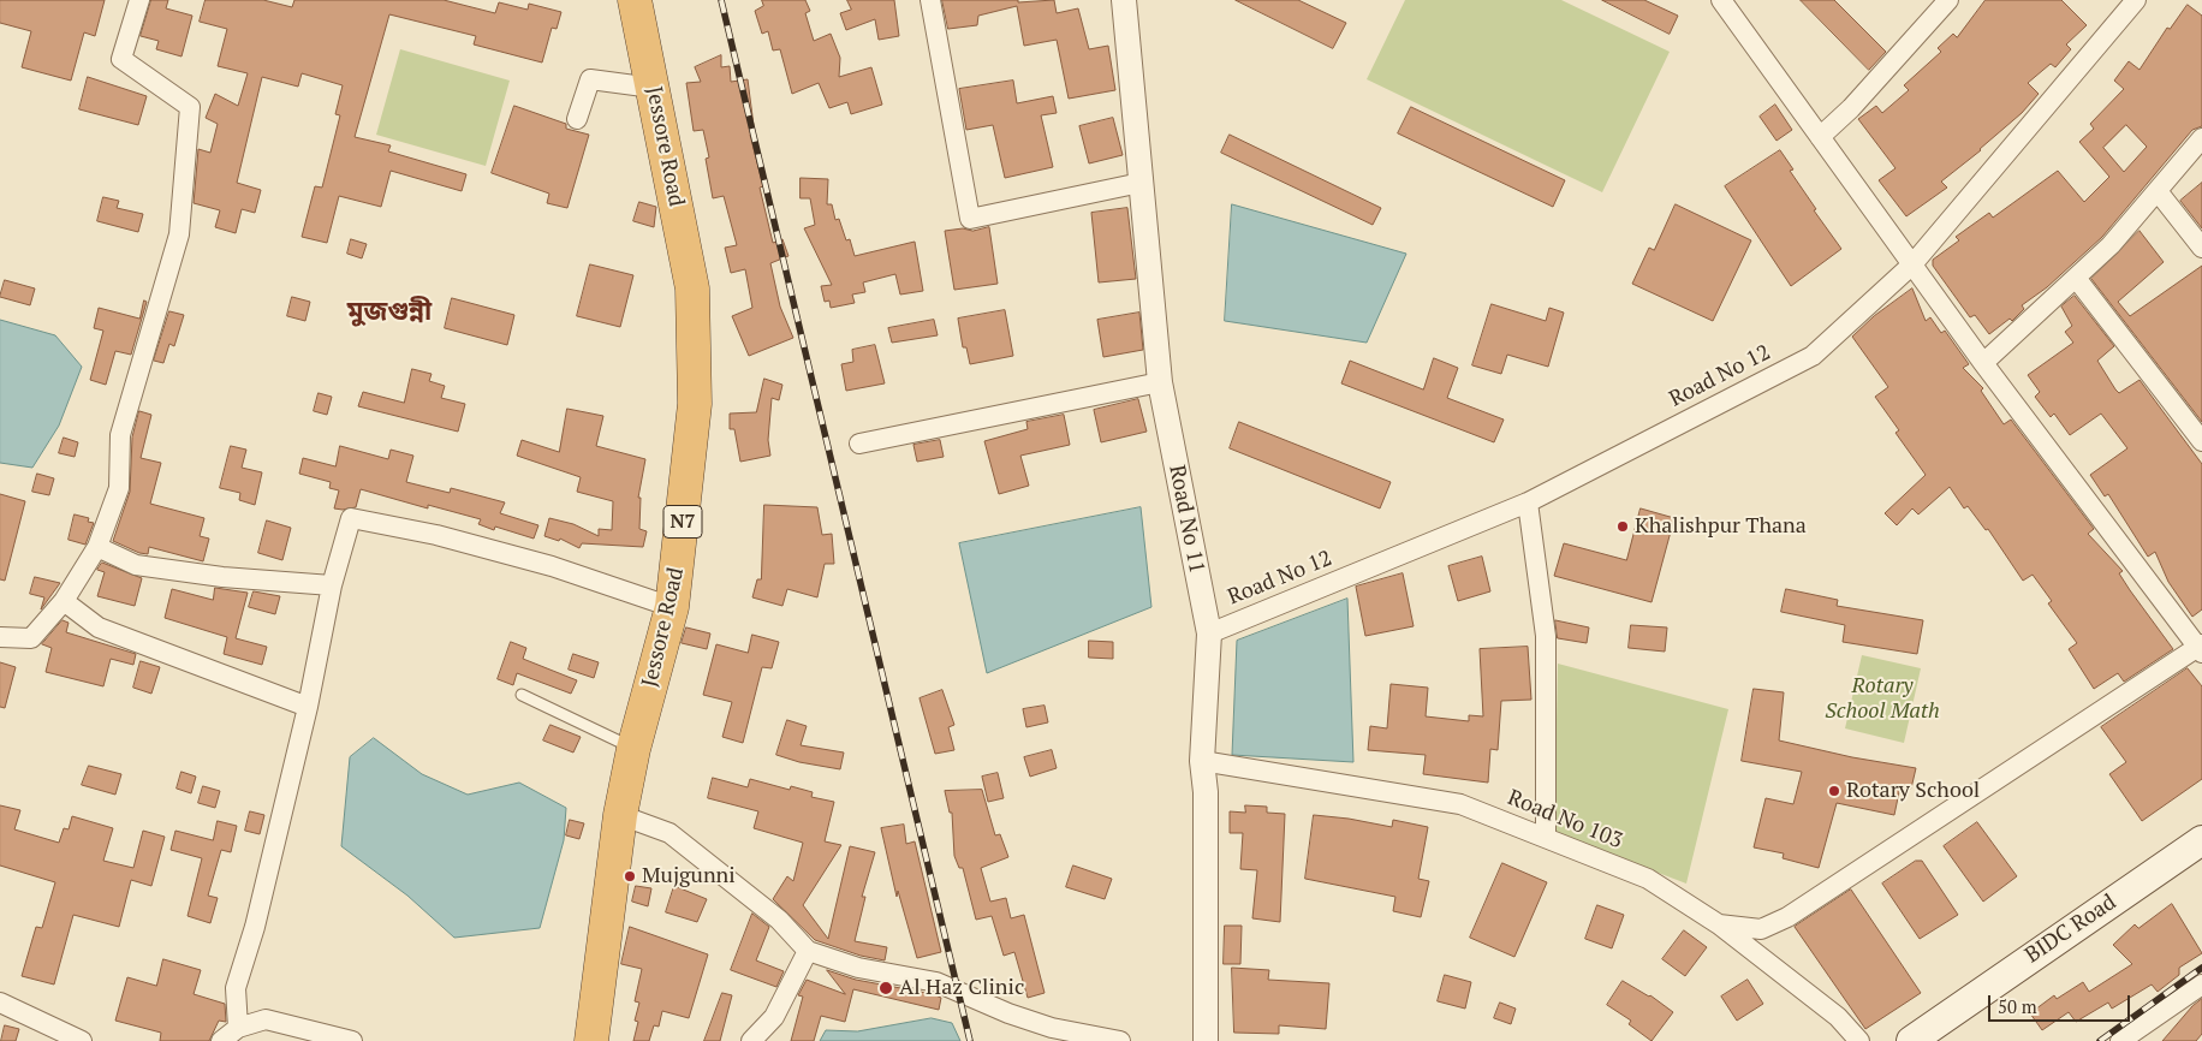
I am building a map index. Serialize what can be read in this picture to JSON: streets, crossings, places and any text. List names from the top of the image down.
{
  "streets": {
    "highway": ["Jessore Road", "N7"],
    "main road": ["BIDC Road"],
    "street": ["Road No 12", "Road No 11", "Road No 103"]
  },
  "crossings": [
    ["Road No 12", "Road No 11"],
    ["Road No 11", "Road No 103"]
  ],
  "districts": ["মুজগুন্নী"],
  "parks": ["Rotary School Math"],
  "places": [
    "Khalishpur Thana",
    "Rotary School",
    "Mujgunni",
    "Al Haz Clinic"
  ],
  "scale_bar": "50 m"
}
